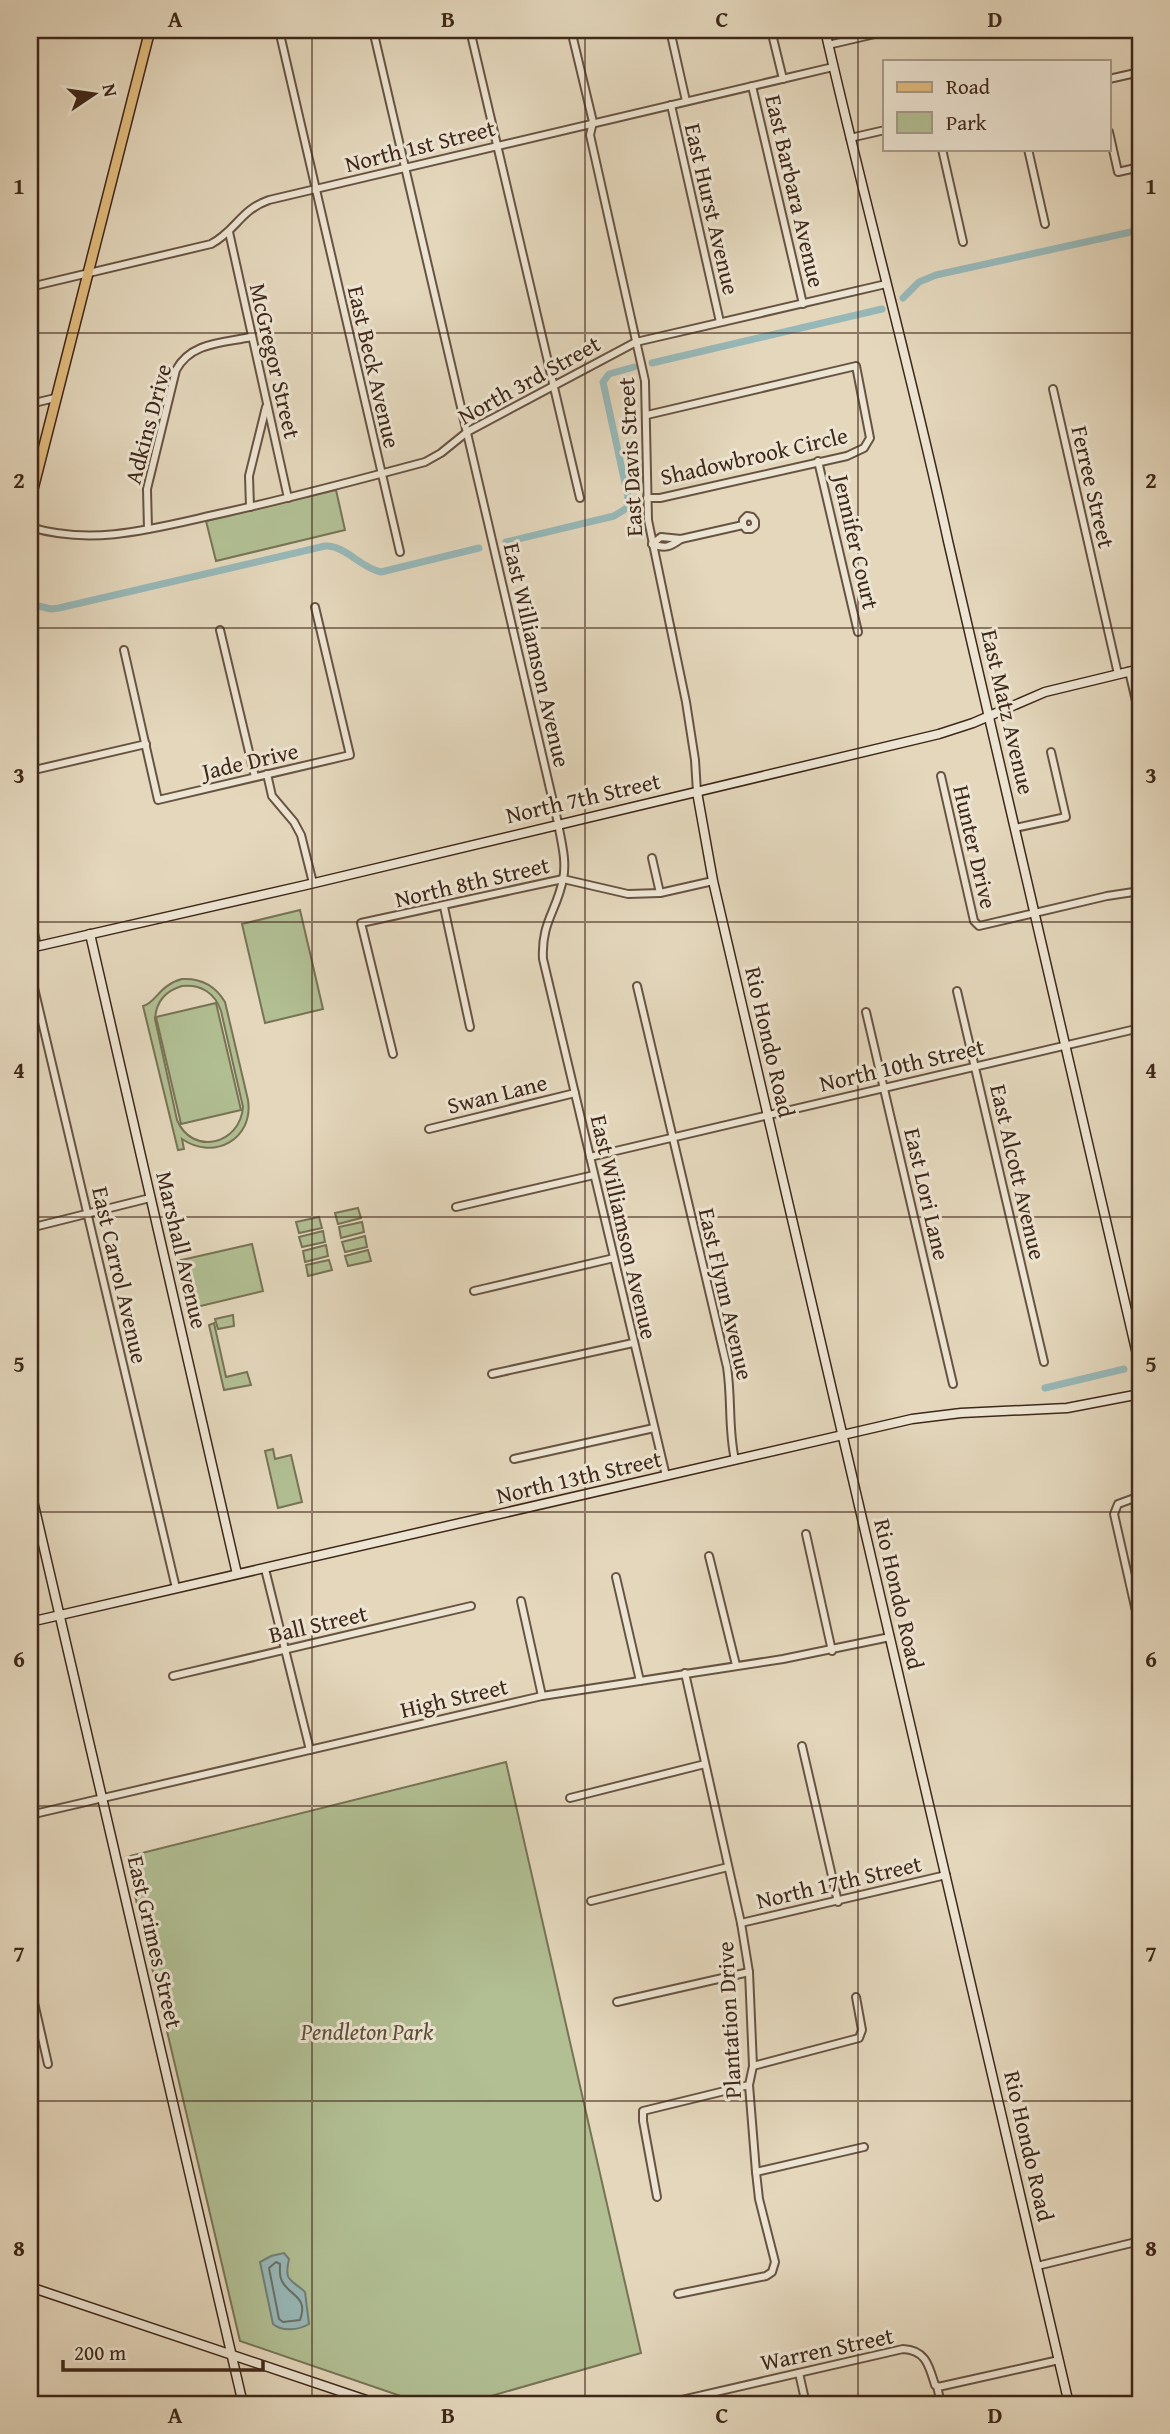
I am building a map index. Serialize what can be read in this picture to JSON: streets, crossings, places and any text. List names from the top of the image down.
{
  "streets": {
    "street": [
      "North 1st Street",
      "East Barbara Avenue",
      "East Hurst Avenue",
      "McGregor Street",
      "East Beck Avenue",
      "North 3rd Street",
      "Adkins Drive",
      "Shadowbrook Circle",
      "East Davis Street",
      "Ferree Street",
      "Jennifer Court",
      "East Williamson Avenue",
      "East Matz Avenue",
      "Jade Drive",
      "North 7th Street",
      "Hunter Drive",
      "North 8th Street",
      "Rio Hondo Road",
      "North 10th Street",
      "Swan Lane",
      "East Alcott Avenue",
      "East Lori Lane",
      "Marshall Avenue",
      "East Carrol Avenue",
      "East Flynn Avenue",
      "North 13th Street",
      "Ball Street",
      "High Street",
      "North 17th Street",
      "East Grimes Street",
      "Plantation Drive",
      "Warren Street"
    ]
  },
  "crossings": [
    ["North 1st Street", "East Barbara Avenue"],
    ["North 1st Street", "East Hurst Avenue"],
    ["North 1st Street", "McGregor Street"],
    ["North 1st Street", "East Beck Avenue"],
    ["North 1st Street", "East Davis Street"],
    ["North 1st Street", "East Williamson Avenue"],
    ["North 1st Street", "East Matz Avenue"],
    ["East Barbara Avenue", "North 3rd Street"],
    ["East Hurst Avenue", "North 3rd Street"],
    ["McGregor Street", "North 3rd Street"],
    ["McGregor Street", "Adkins Drive"],
    ["East Beck Avenue", "North 3rd Street"],
    ["North 3rd Street", "Adkins Drive"],
    ["North 3rd Street", "East Davis Street"],
    ["North 3rd Street", "East Williamson Avenue"],
    ["North 3rd Street", "East Matz Avenue"],
    ["Shadowbrook Circle", "East Davis Street"],
    ["Shadowbrook Circle", "Jennifer Court"],
    ["East Davis Street", "North 7th Street"],
    ["East Davis Street", "Rio Hondo Road"],
    ["Ferree Street", "North 7th Street"],
    ["East Williamson Avenue", "North 7th Street"],
    ["East Williamson Avenue", "North 8th Street"],
    ["East Williamson Avenue", "North 10th Street"],
    ["East Williamson Avenue", "Swan Lane"],
    ["East Williamson Avenue", "North 13th Street"],
    ["East Matz Avenue", "North 7th Street"],
    ["East Matz Avenue", "Hunter Drive"],
    ["East Matz Avenue", "North 10th Street"],
    ["North 7th Street", "Rio Hondo Road"],
    ["North 7th Street", "Marshall Avenue"],
    ["North 8th Street", "Rio Hondo Road"],
    ["Rio Hondo Road", "North 10th Street"],
    ["Rio Hondo Road", "North 13th Street"],
    ["Rio Hondo Road", "High Street"],
    ["Rio Hondo Road", "North 17th Street"],
    ["North 10th Street", "East Alcott Avenue"],
    ["North 10th Street", "East Lori Lane"],
    ["North 10th Street", "East Flynn Avenue"],
    ["Marshall Avenue", "North 13th Street"],
    ["East Carrol Avenue", "North 13th Street"],
    ["East Flynn Avenue", "North 13th Street"],
    ["North 13th Street", "East Grimes Street"],
    ["High Street", "East Grimes Street"],
    ["High Street", "Plantation Drive"],
    ["North 17th Street", "Plantation Drive"]
  ],
  "parks": ["Pendleton Park"],
  "legend": ["Road", "Park"],
  "scale_bar": "200 m",
  "north": "right",
  "grid": {
    "columns": [
      "A",
      "B",
      "C",
      "D"
    ],
    "rows": [
      "1",
      "2",
      "3",
      "4",
      "5",
      "6",
      "7",
      "8"
    ]
  }
}
